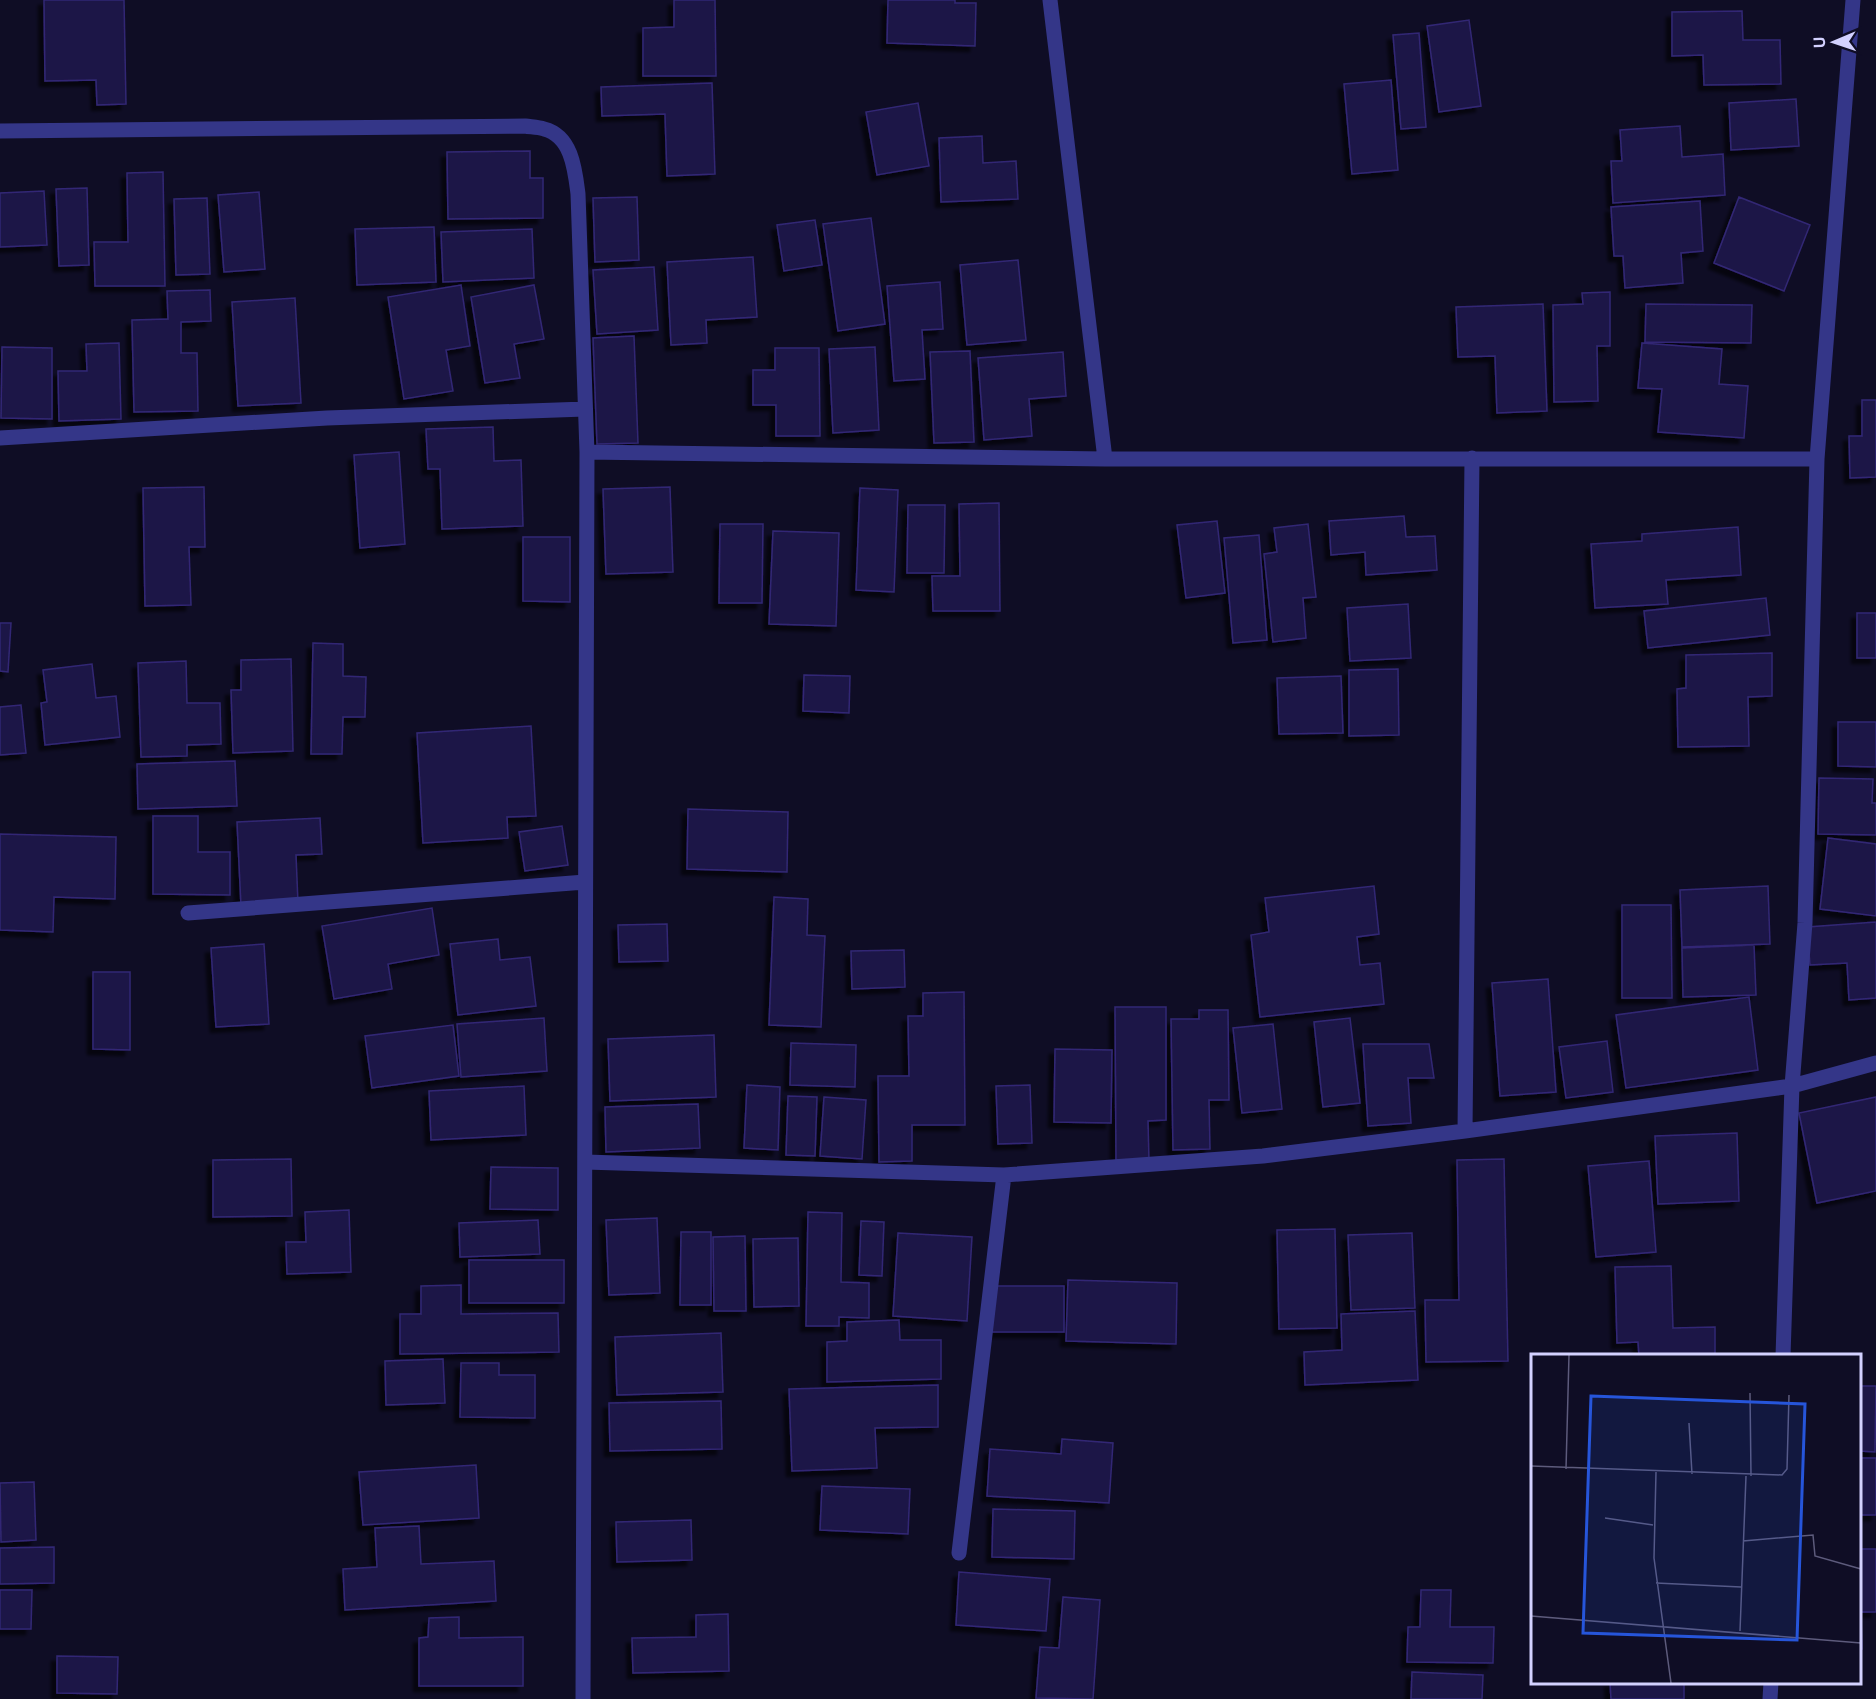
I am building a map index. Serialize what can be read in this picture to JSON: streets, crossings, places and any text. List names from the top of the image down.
{
  "north": "left"
}
